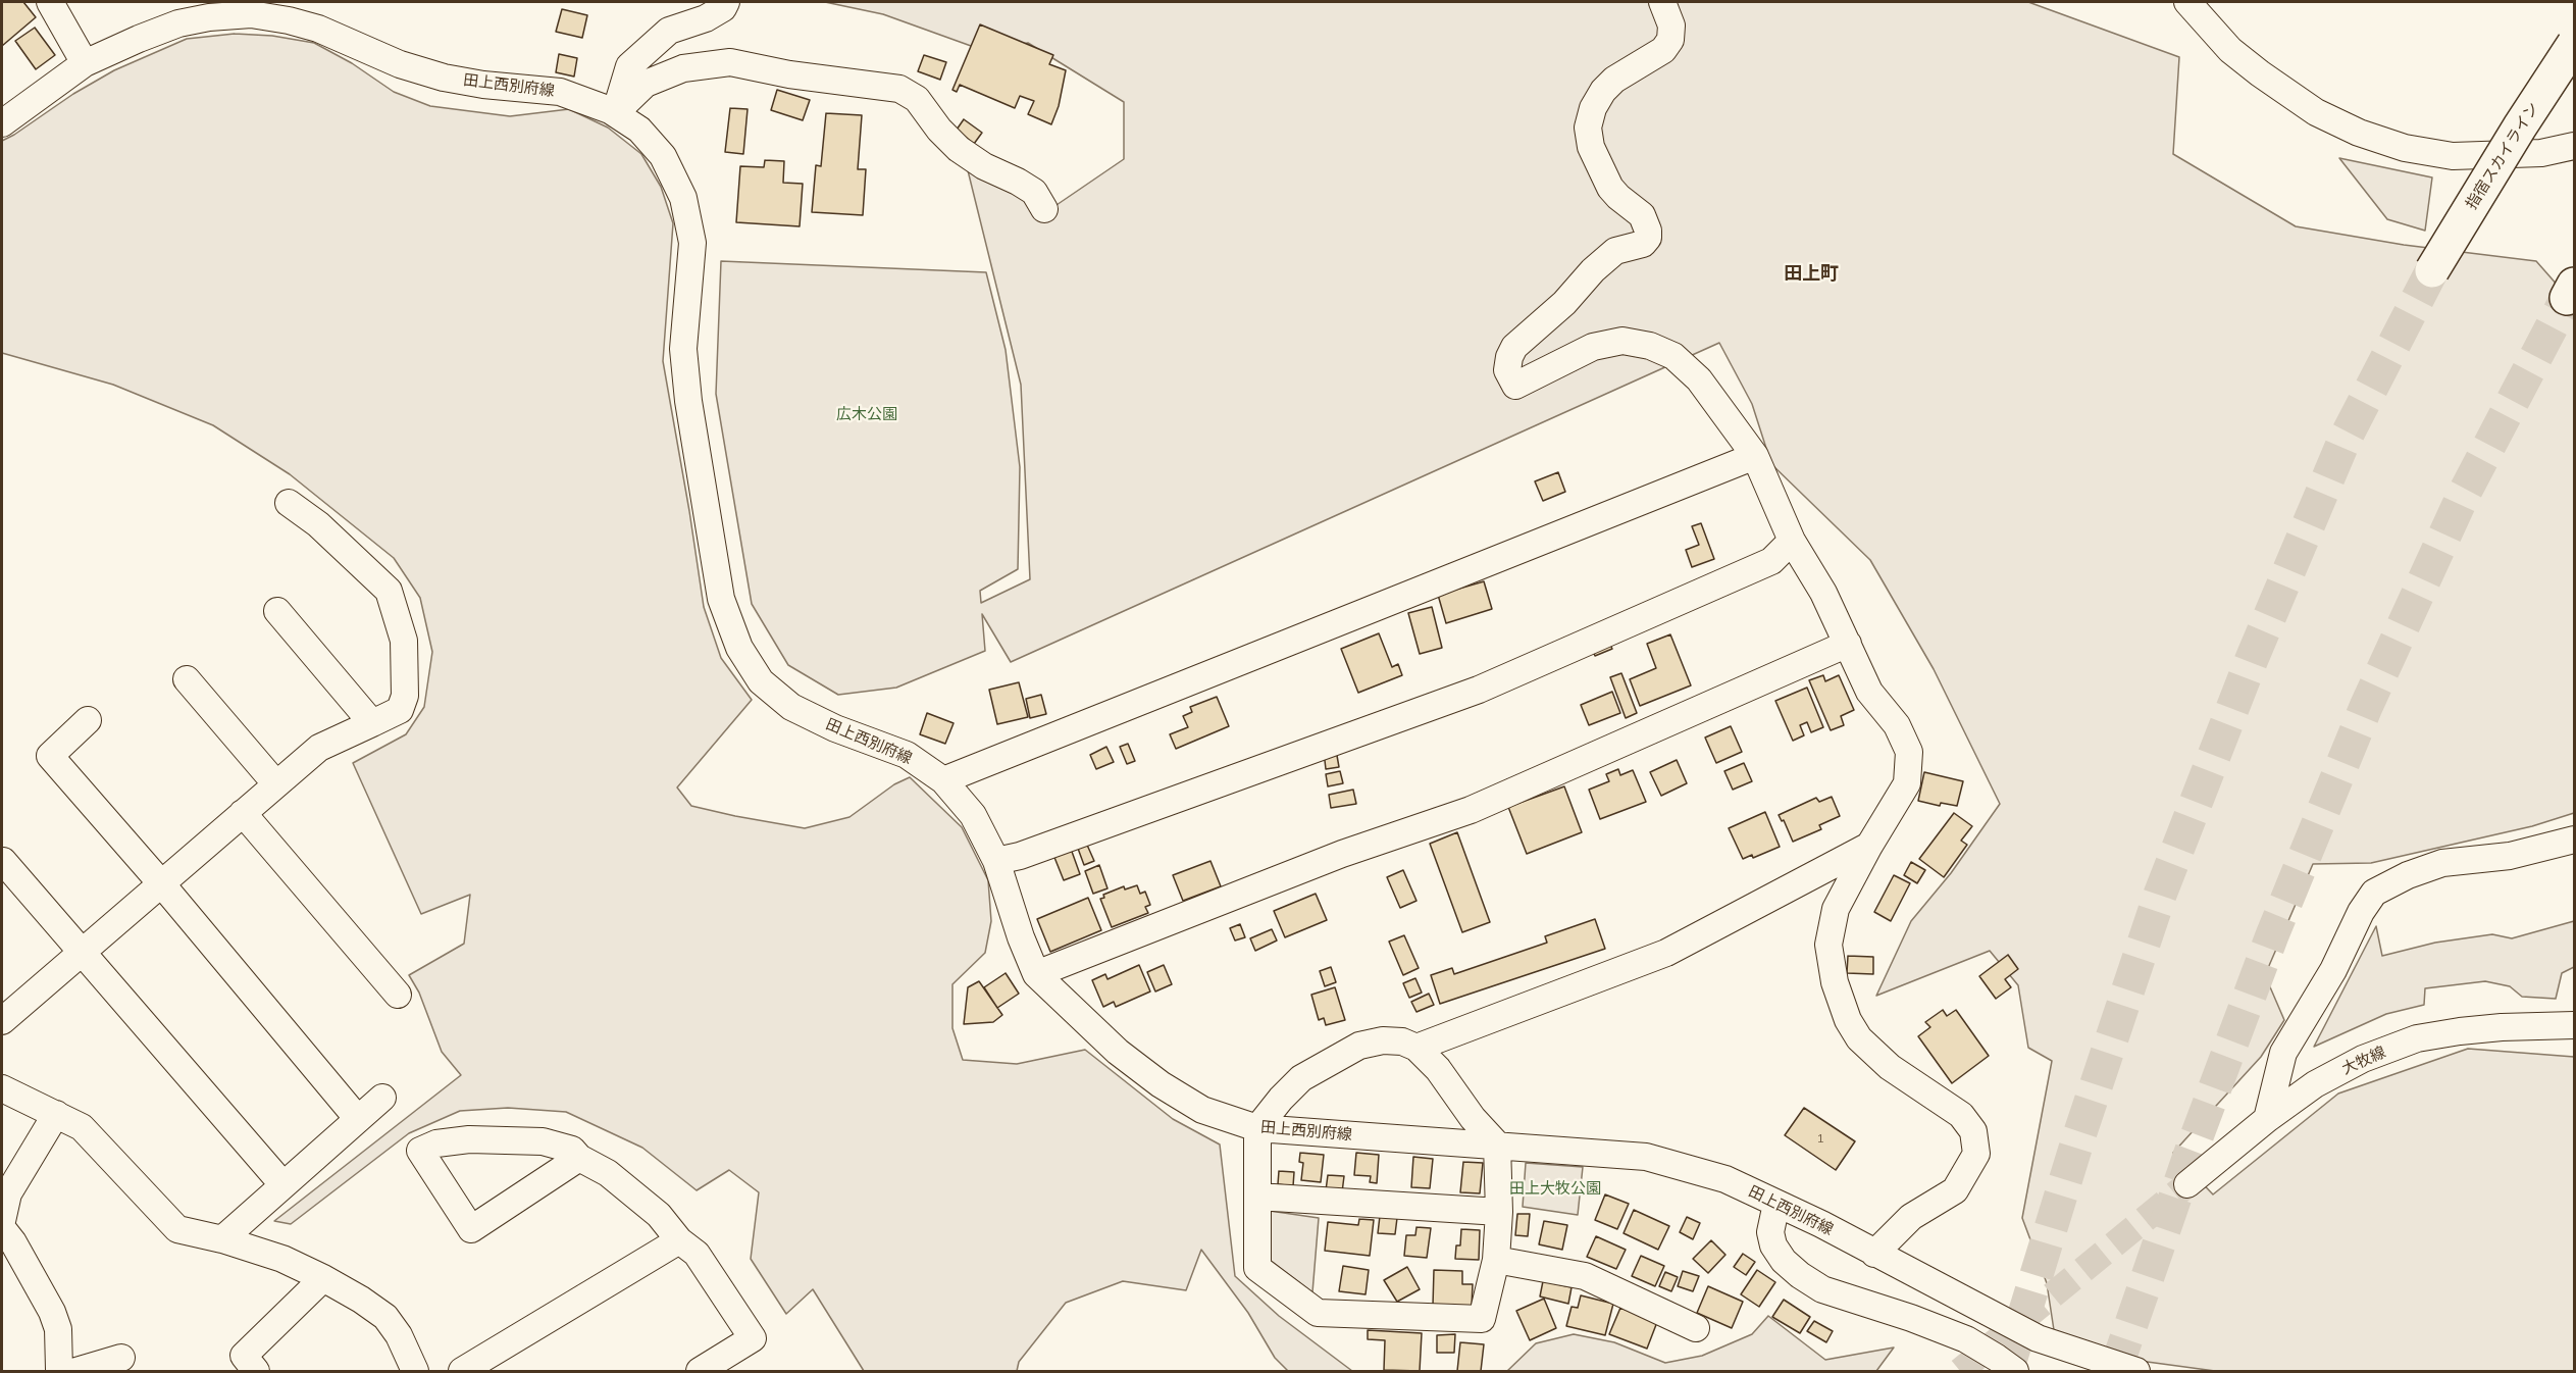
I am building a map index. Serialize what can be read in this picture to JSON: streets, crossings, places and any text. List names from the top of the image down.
{
  "streets": {
    "highway": ["指宿スカイライン"],
    "street": ["田上西別府線", "大牧線"]
  },
  "districts": ["田上町"],
  "parks": ["広木公園", "田上大牧公園"],
  "house_numbers": ["1"]
}
